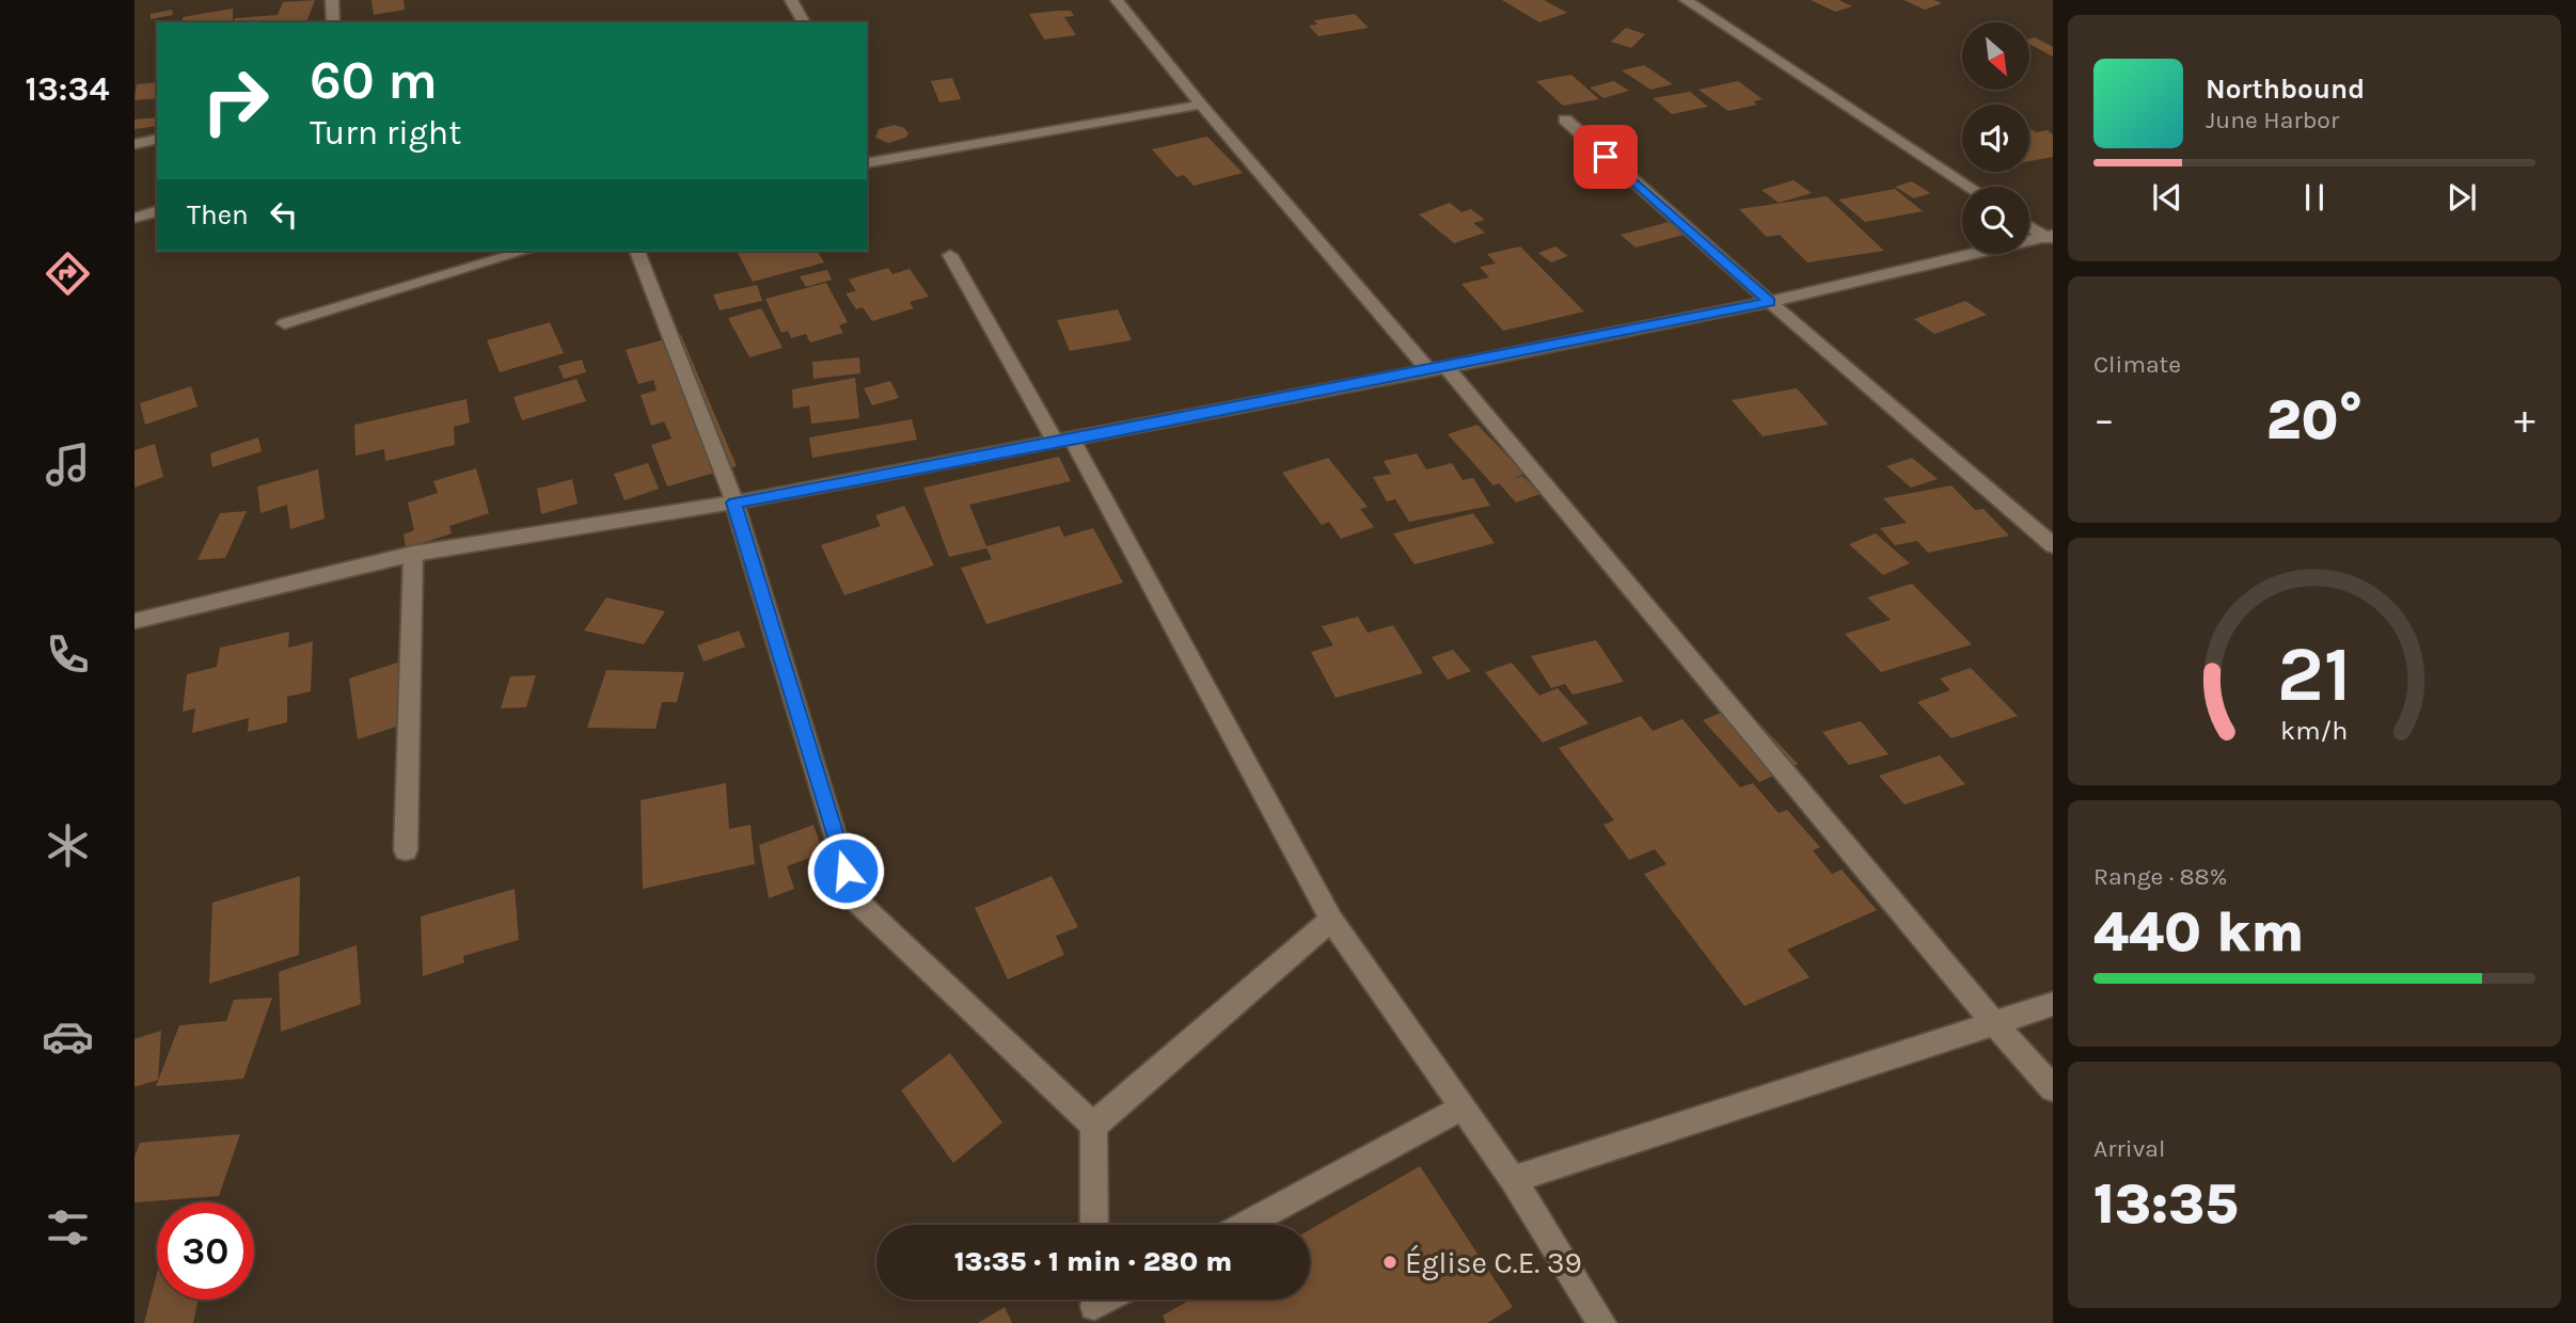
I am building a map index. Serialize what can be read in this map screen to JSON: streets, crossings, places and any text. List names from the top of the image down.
{
  "places": ["Église C.E. 39"],
  "north": "bottom right",
  "page": {
    "tabs": "13:34",
    "turn": ["60 m", "Turn right"],
    "song": ["Northbound", "June Harbor"],
    "then": "Then",
    "tile": [
      "Climate",
      ["Range · 88%", "440 km"],
      ["Arrival", "13:35"]
    ],
    "heat": ["−", "20°", "+"],
    "limit": "30",
    "trip": "13:35 · 1 min · 280 m",
    "gauge": ["21", "km/h"]
  }
}
